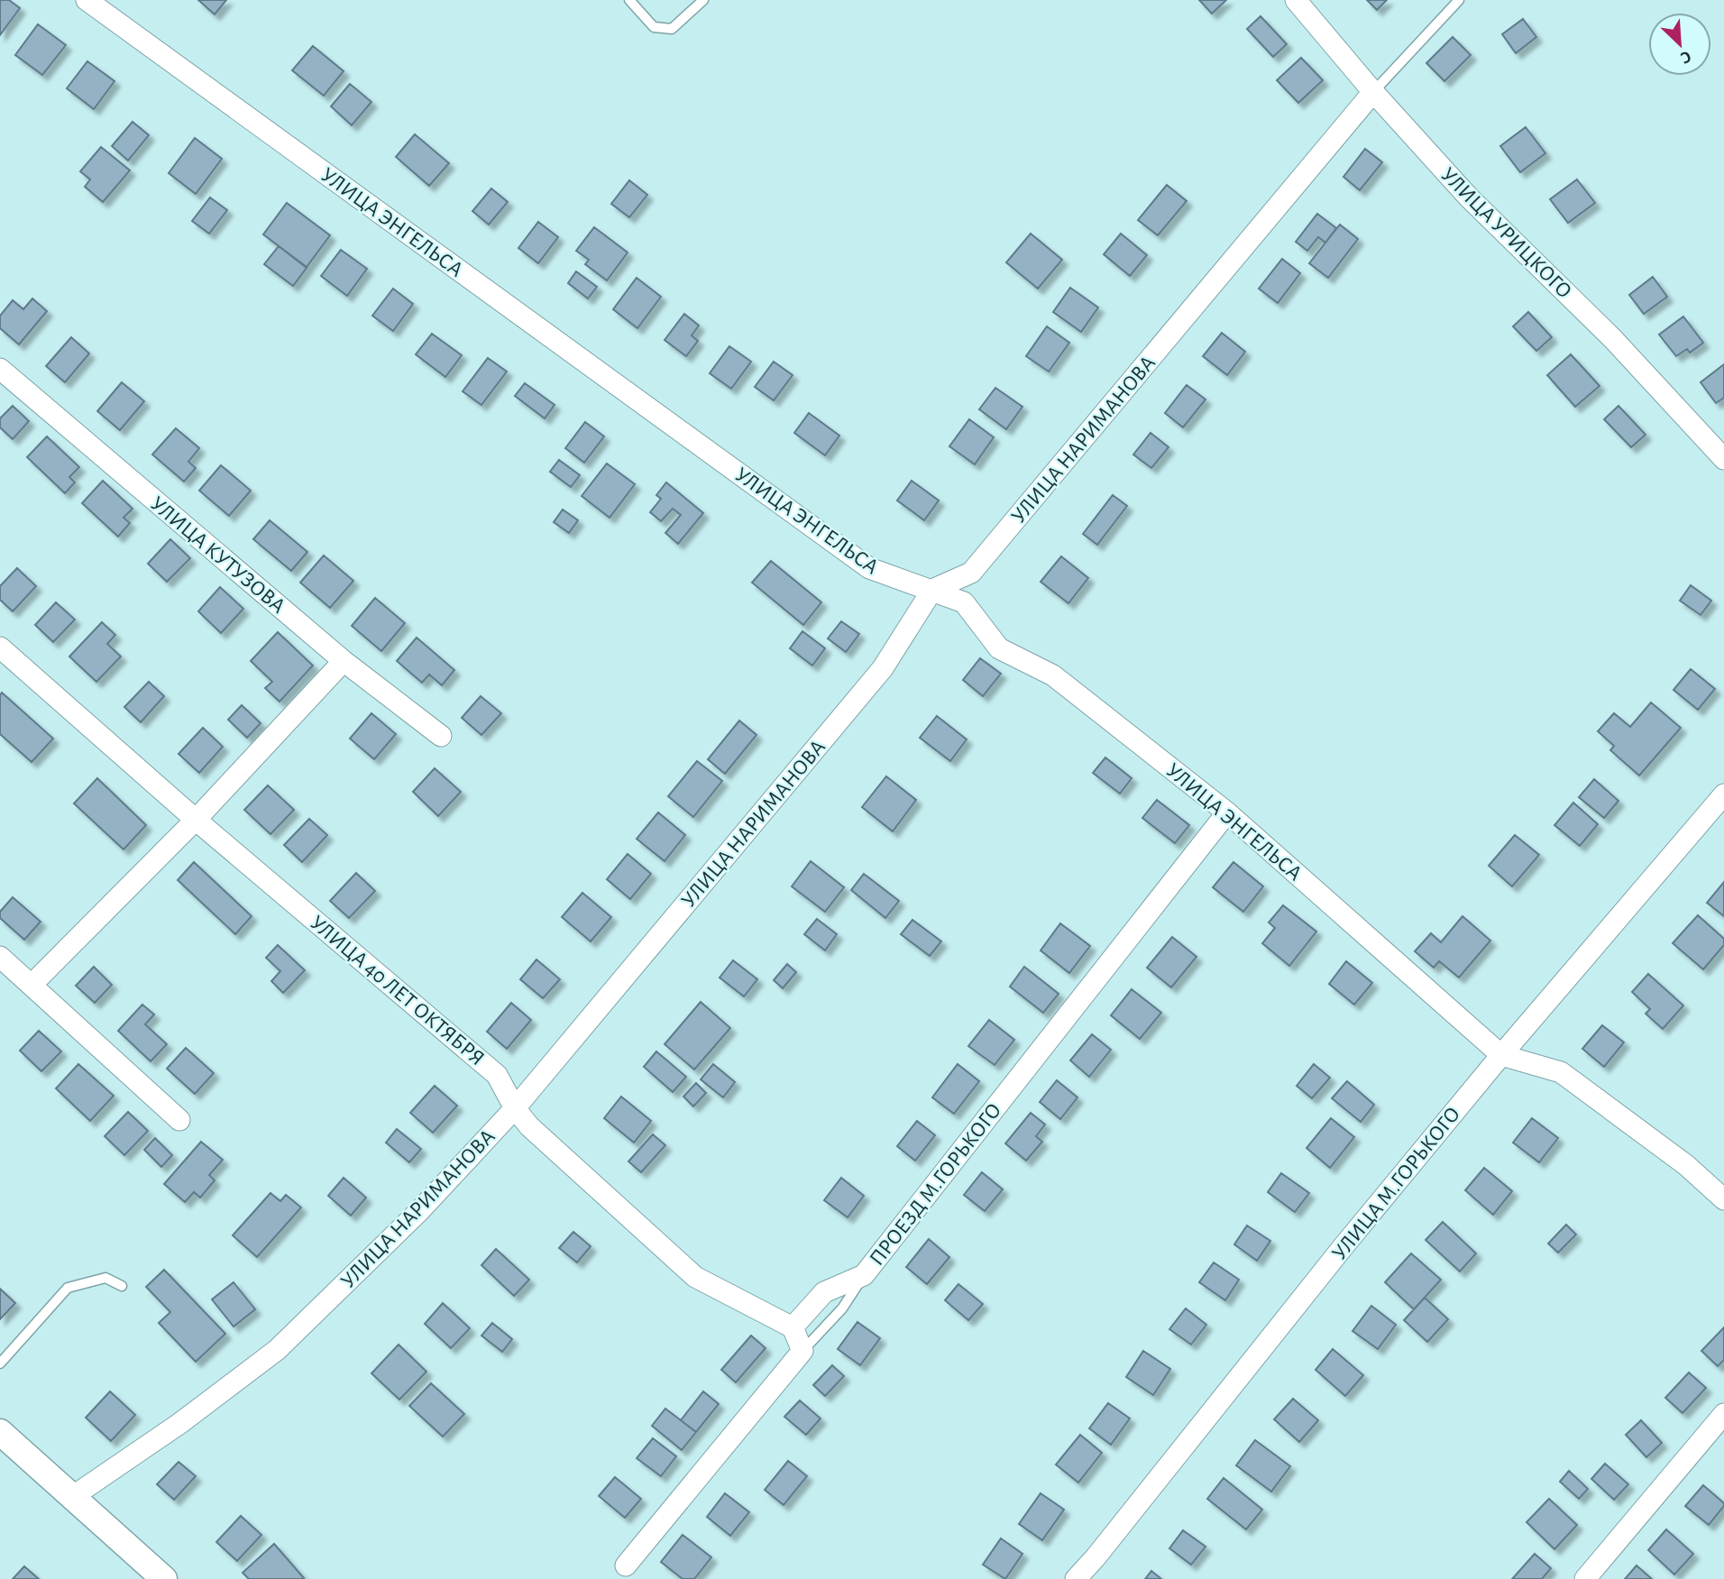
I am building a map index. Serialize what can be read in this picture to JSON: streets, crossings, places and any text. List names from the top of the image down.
{
  "streets": {
    "street": [
      "УЛИЦА ЭНГЕЛЬСА",
      "УЛИЦА УРИЦКОГО",
      "УЛИЦА НАРИМАНОВА",
      "УЛИЦА КУТУЗОВА",
      "УЛИЦА 40 ЛЕТ ОКТЯБРЯ",
      "УЛИЦА М.ГОРЬКОГО",
      "ПРОЕЗД М.ГОРЬКОГО"
    ]
  },
  "crossings": [
    ["УЛИЦА ЭНГЕЛЬСА", "УЛИЦА НАРИМАНОВА"],
    ["УЛИЦА ЭНГЕЛЬСА", "УЛИЦА М.ГОРЬКОГО"],
    ["УЛИЦА ЭНГЕЛЬСА", "ПРОЕЗД М.ГОРЬКОГО"],
    ["УЛИЦА УРИЦКОГО", "УЛИЦА НАРИМАНОВА"],
    ["УЛИЦА НАРИМАНОВА", "УЛИЦА 40 ЛЕТ ОКТЯБРЯ"],
    ["УЛИЦА 40 ЛЕТ ОКТЯБРЯ", "ПРОЕЗД М.ГОРЬКОГО"]
  ],
  "north": "bottom right"
}
